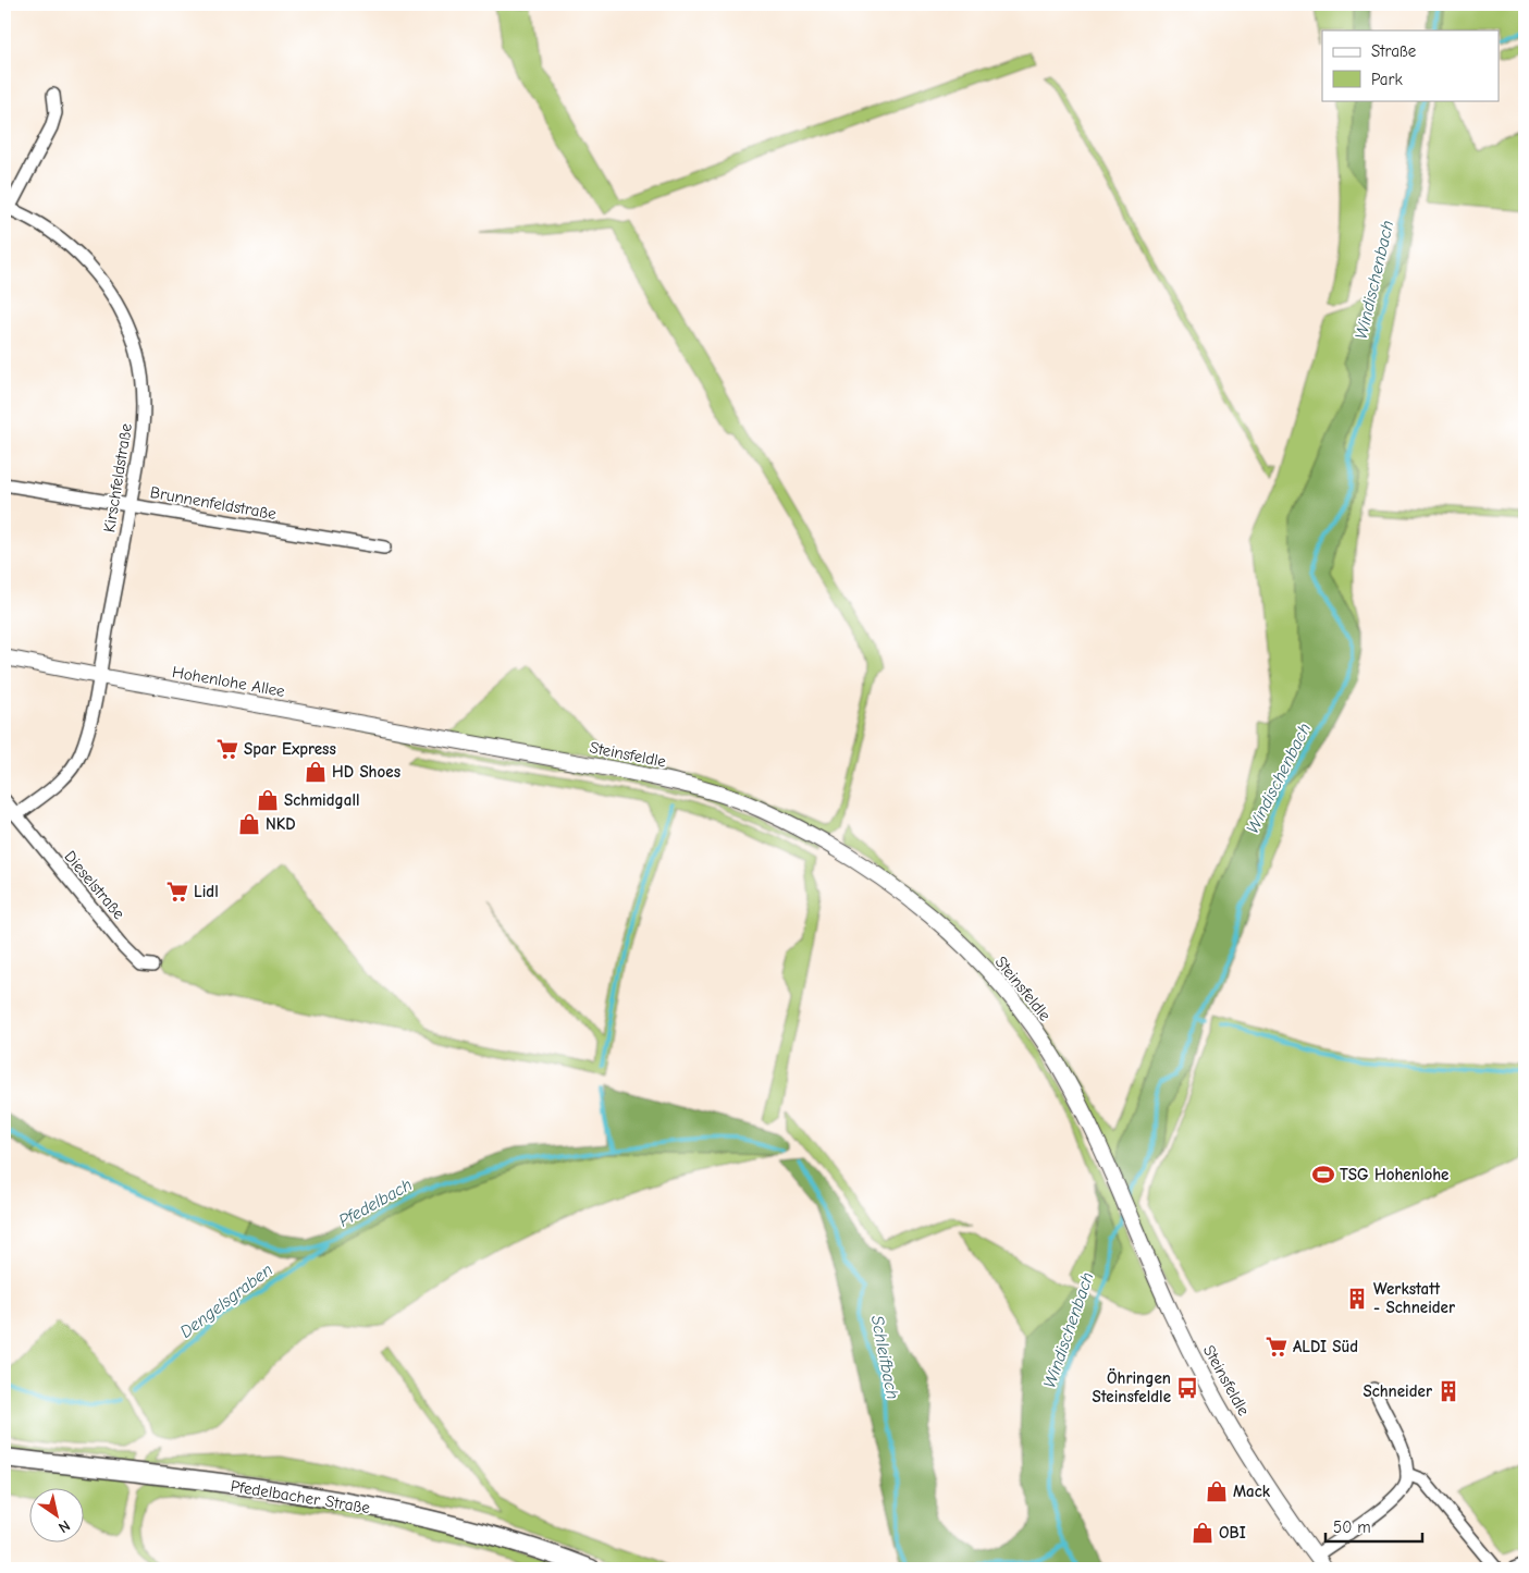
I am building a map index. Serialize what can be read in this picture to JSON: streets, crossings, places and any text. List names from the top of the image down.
{
  "streets": {
    "main road": ["Pfedelbacher Straße"],
    "street": [
      "Kirschfeldstraße",
      "Brunnenfeldstraße",
      "Hohenlohe Allee",
      "Steinsfeldle",
      "Dieselstraße"
    ]
  },
  "crossings": [
    ["Kirschfeldstraße", "Brunnenfeldstraße"],
    ["Kirschfeldstraße", "Hohenlohe Allee"],
    ["Hohenlohe Allee", "Steinsfeldle"]
  ],
  "water": [
    "Windischenbach",
    "Pfedelbach",
    "Dengelsgraben",
    "Schleifbach"
  ],
  "places": {
    "supermarket": ["Spar Express", "Lidl", "ALDI Süd"],
    "shop": [
      "HD Shoes",
      "Schmidgall",
      "NKD",
      "Mack",
      "OBI"
    ],
    "sports": ["TSG Hohenlohe"],
    "building": ["Werkstatt - Schneider", "Schneider"],
    "bus stop": ["Öhringen Steinsfeldle"]
  },
  "legend": ["Straße", "Park"],
  "scale_bar": "50 m",
  "north": "bottom right"
}
